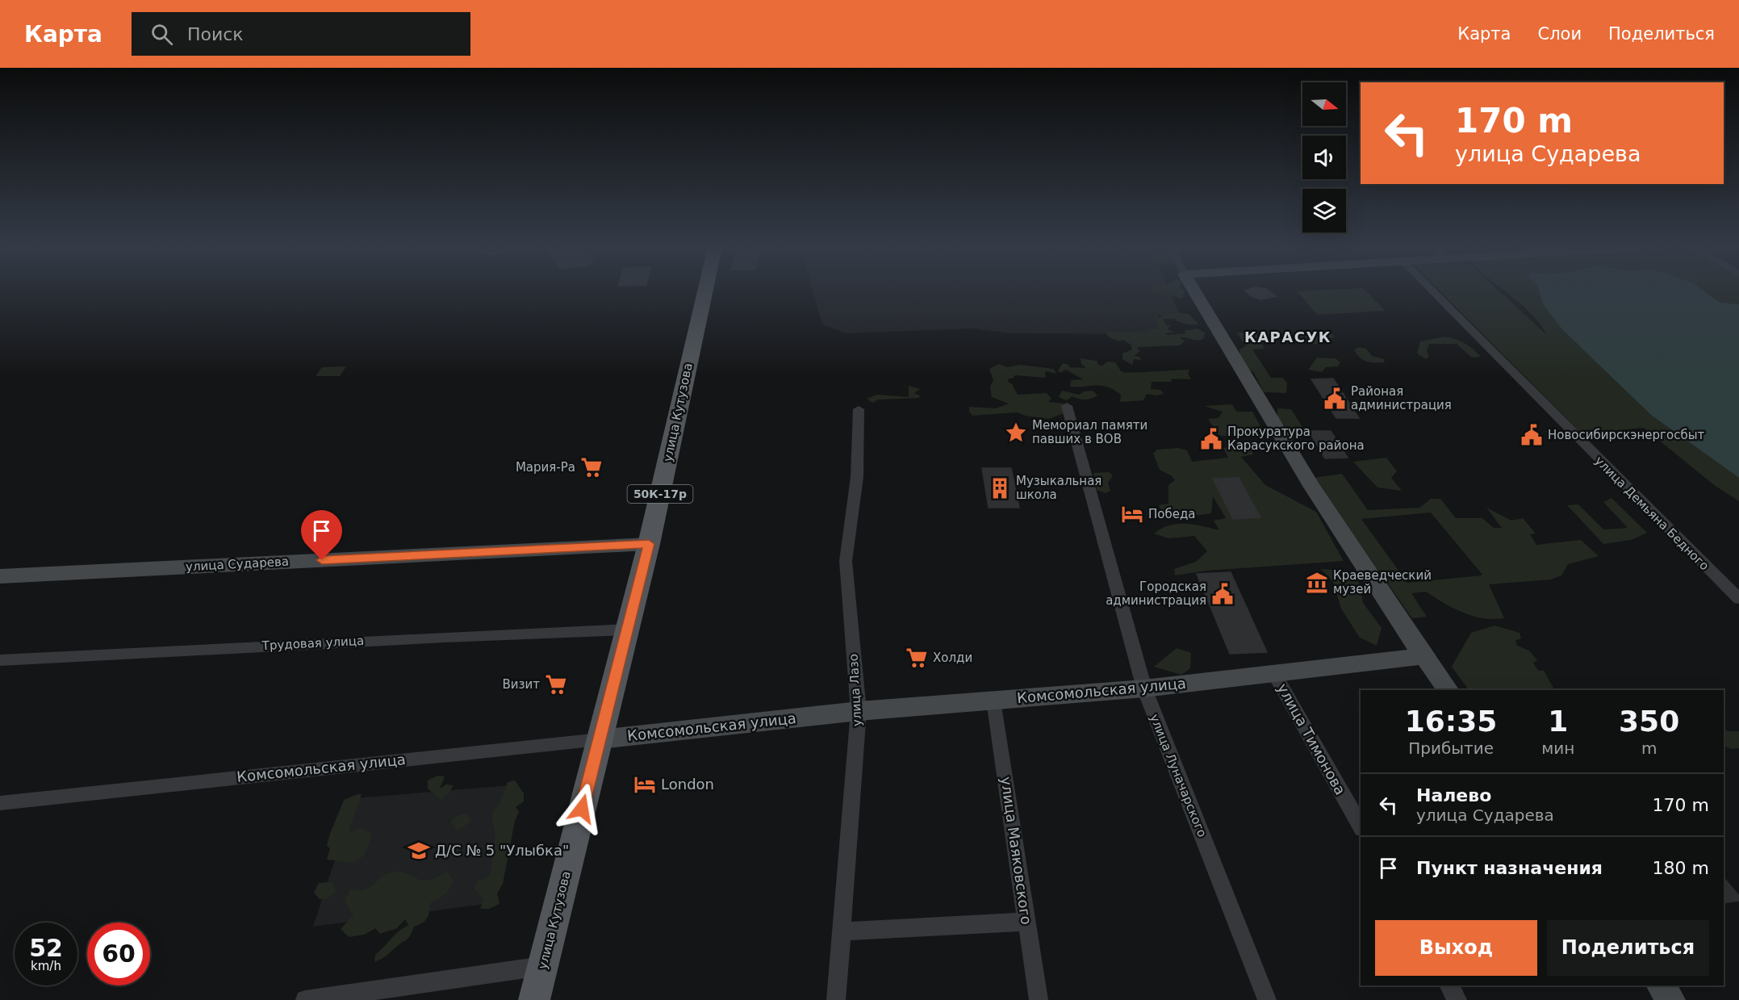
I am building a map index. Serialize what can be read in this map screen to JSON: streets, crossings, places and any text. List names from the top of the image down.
{
  "streets": {
    "main road": ["улица Кутузова", "50К-17р"],
    "street": [
      "улица Демьяна Бедного",
      "улица Сударева",
      "Трудовая улица",
      "улица Лазо",
      "Комсомольская улица",
      "улица Тимонова",
      "улица Луначарского",
      "улица Маяковского"
    ]
  },
  "crossings": [
    ["улица Кутузова", "улица Сударева"],
    ["улица Кутузова", "Трудовая улица"],
    ["улица Кутузова", "Комсомольская улица"],
    ["улица Лазо", "Комсомольская улица"],
    ["Комсомольская улица", "улица Тимонова"],
    ["Комсомольская улица", "улица Луначарского"],
    ["Комсомольская улица", "улица Маяковского"]
  ],
  "districts": ["КАРАСУК"],
  "places": {
    "public building": [
      "Районая администрация",
      "Новосибирскэнергосбыт",
      "Прокуратура Карасукского района",
      "Городская администрация"
    ],
    "place": ["Мемориал памяти павших в ВОВ"],
    "supermarket": ["Мария-Ра", "Холди", "Визит"],
    "building": ["Музыкальная школа"],
    "hotel": ["Победа", "London"],
    "museum": ["Краеведческий музей"],
    "school or university": ["Д/С № 5 \"Улыбка\""]
  },
  "north": "right",
  "page": {
    "header": "Карта",
    "search": "Поиск",
    "nav": ["Карта", "Слои", "Поделиться"],
    "turn": ["170 m", "улица Сударева"],
    "eta": [
      "16:35",
      "Прибытие",
      "1",
      "мин",
      "350",
      "m"
    ],
    "list": [
      {
        "name": "Налево",
        "note": "улица Сударева",
        "value": "170 m"
      },
      {
        "name": "Пункт назначения",
        "value": "180 m"
      }
    ],
    "buttons": ["Выход", "Поделиться"],
    "speed": "52 km/h",
    "limit": "60"
  }
}
